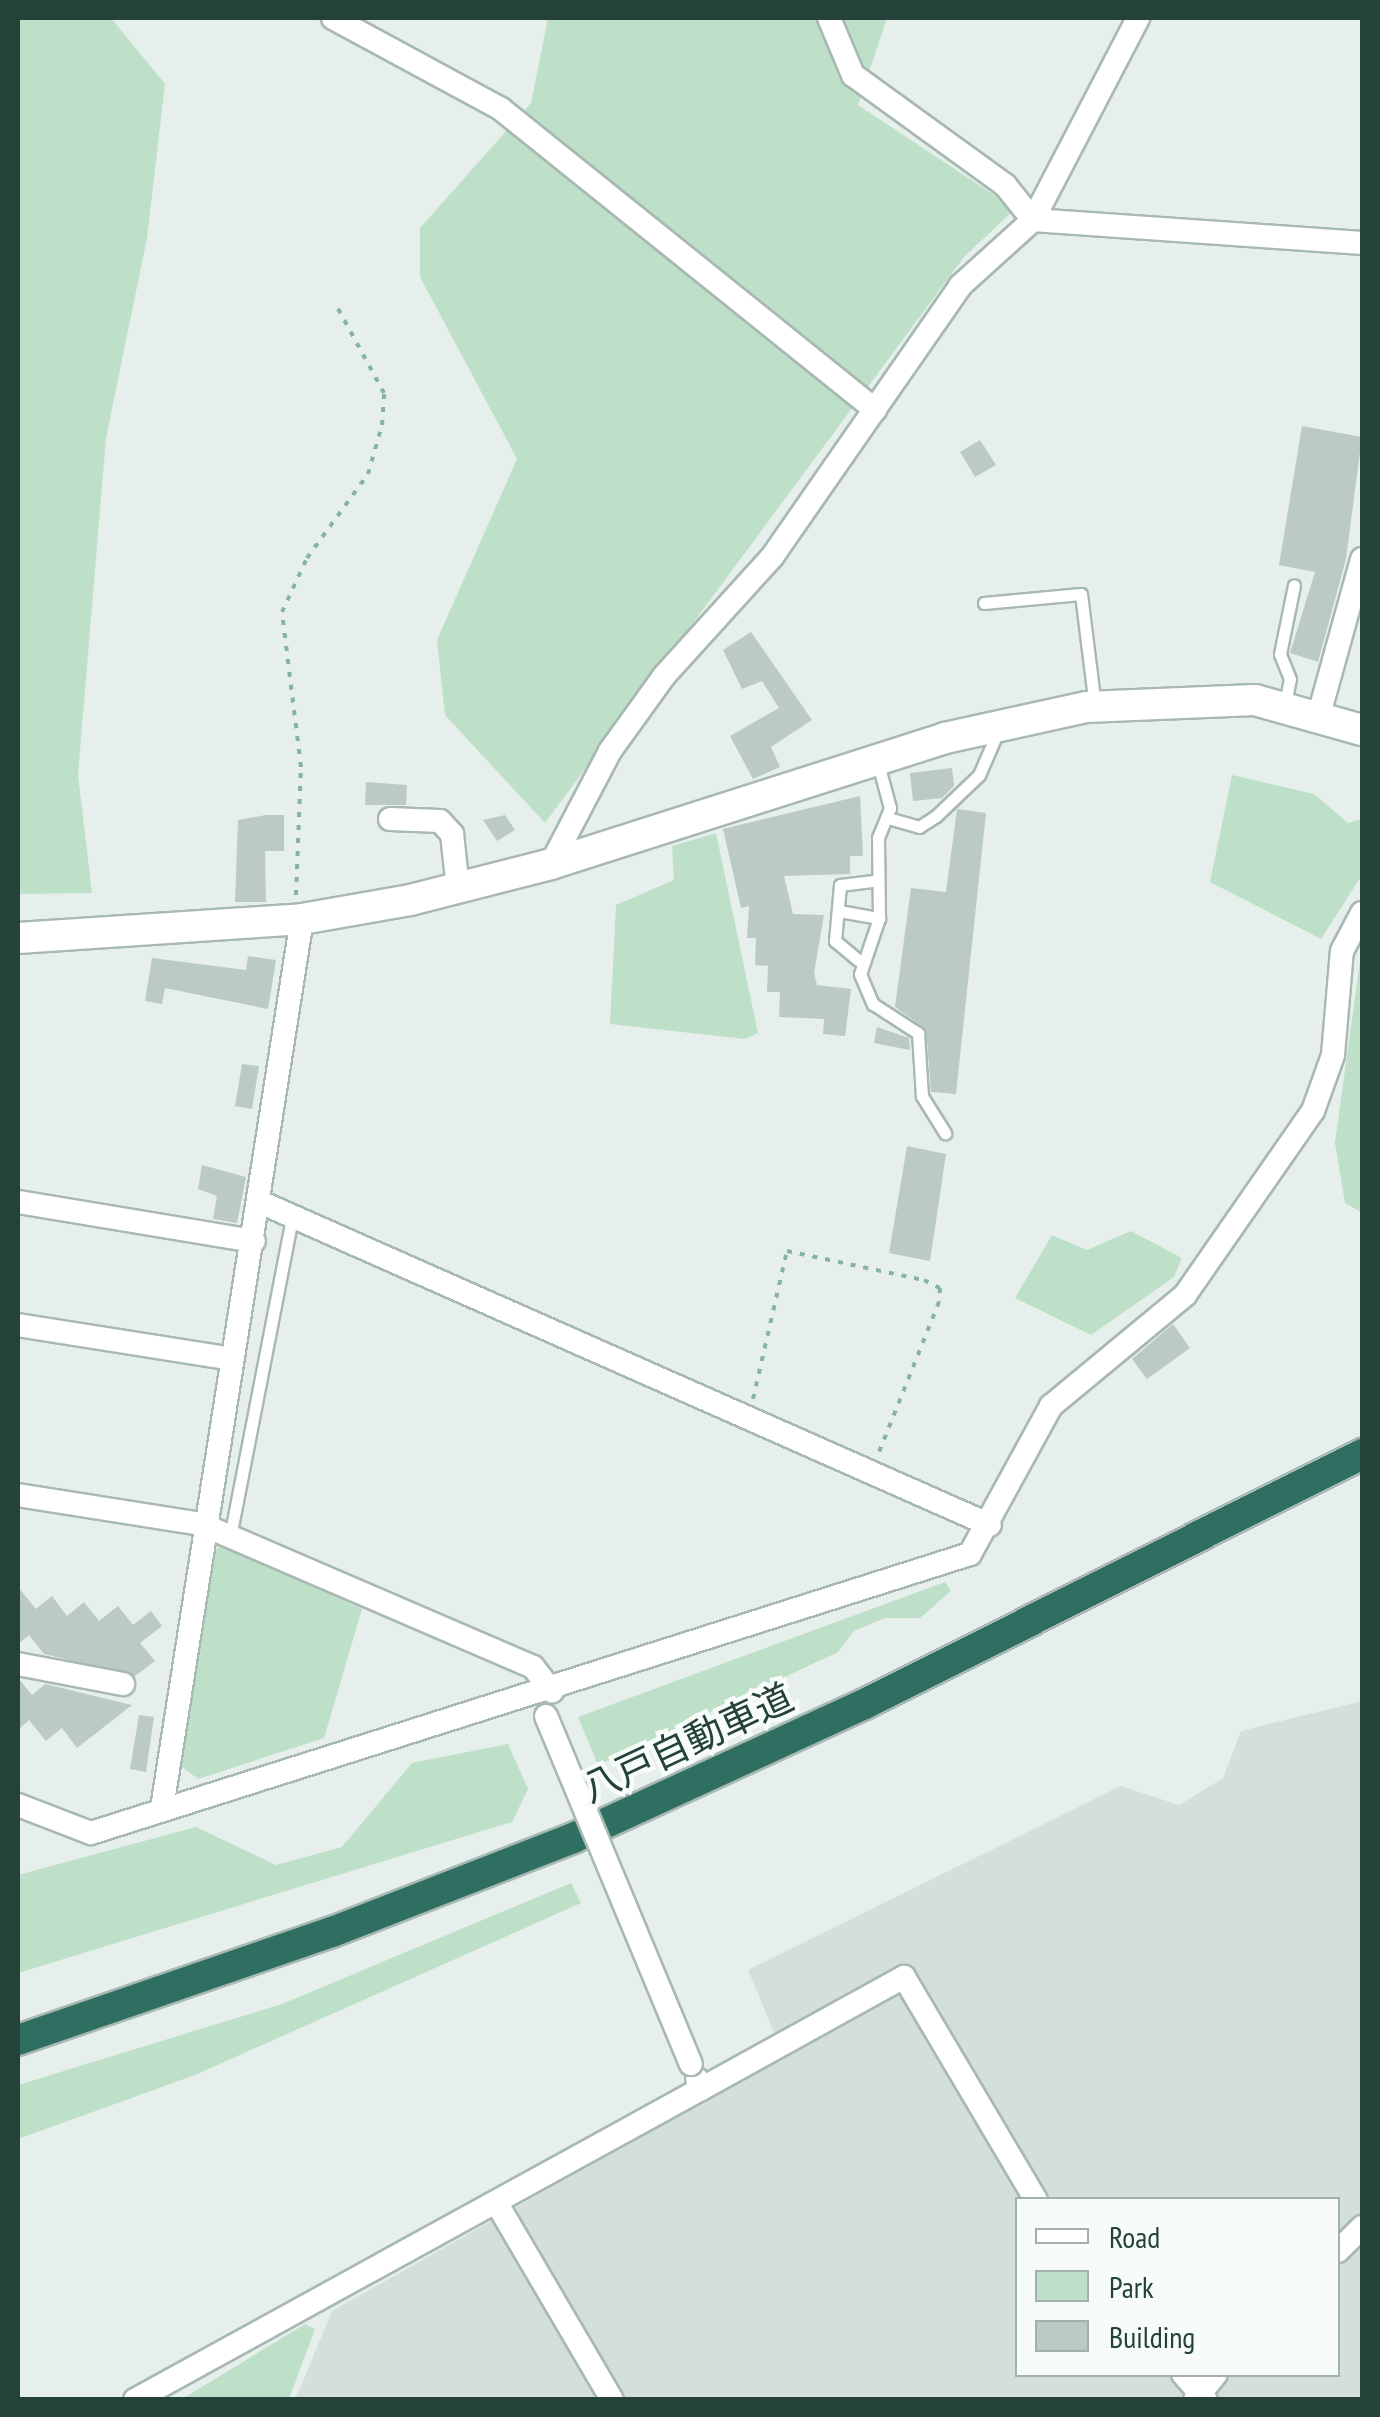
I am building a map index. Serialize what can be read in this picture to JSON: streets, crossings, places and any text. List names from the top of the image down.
{
  "streets": {
    "highway": ["八戸自動車道"]
  },
  "legend": ["Road", "Park", "Building"]
}
